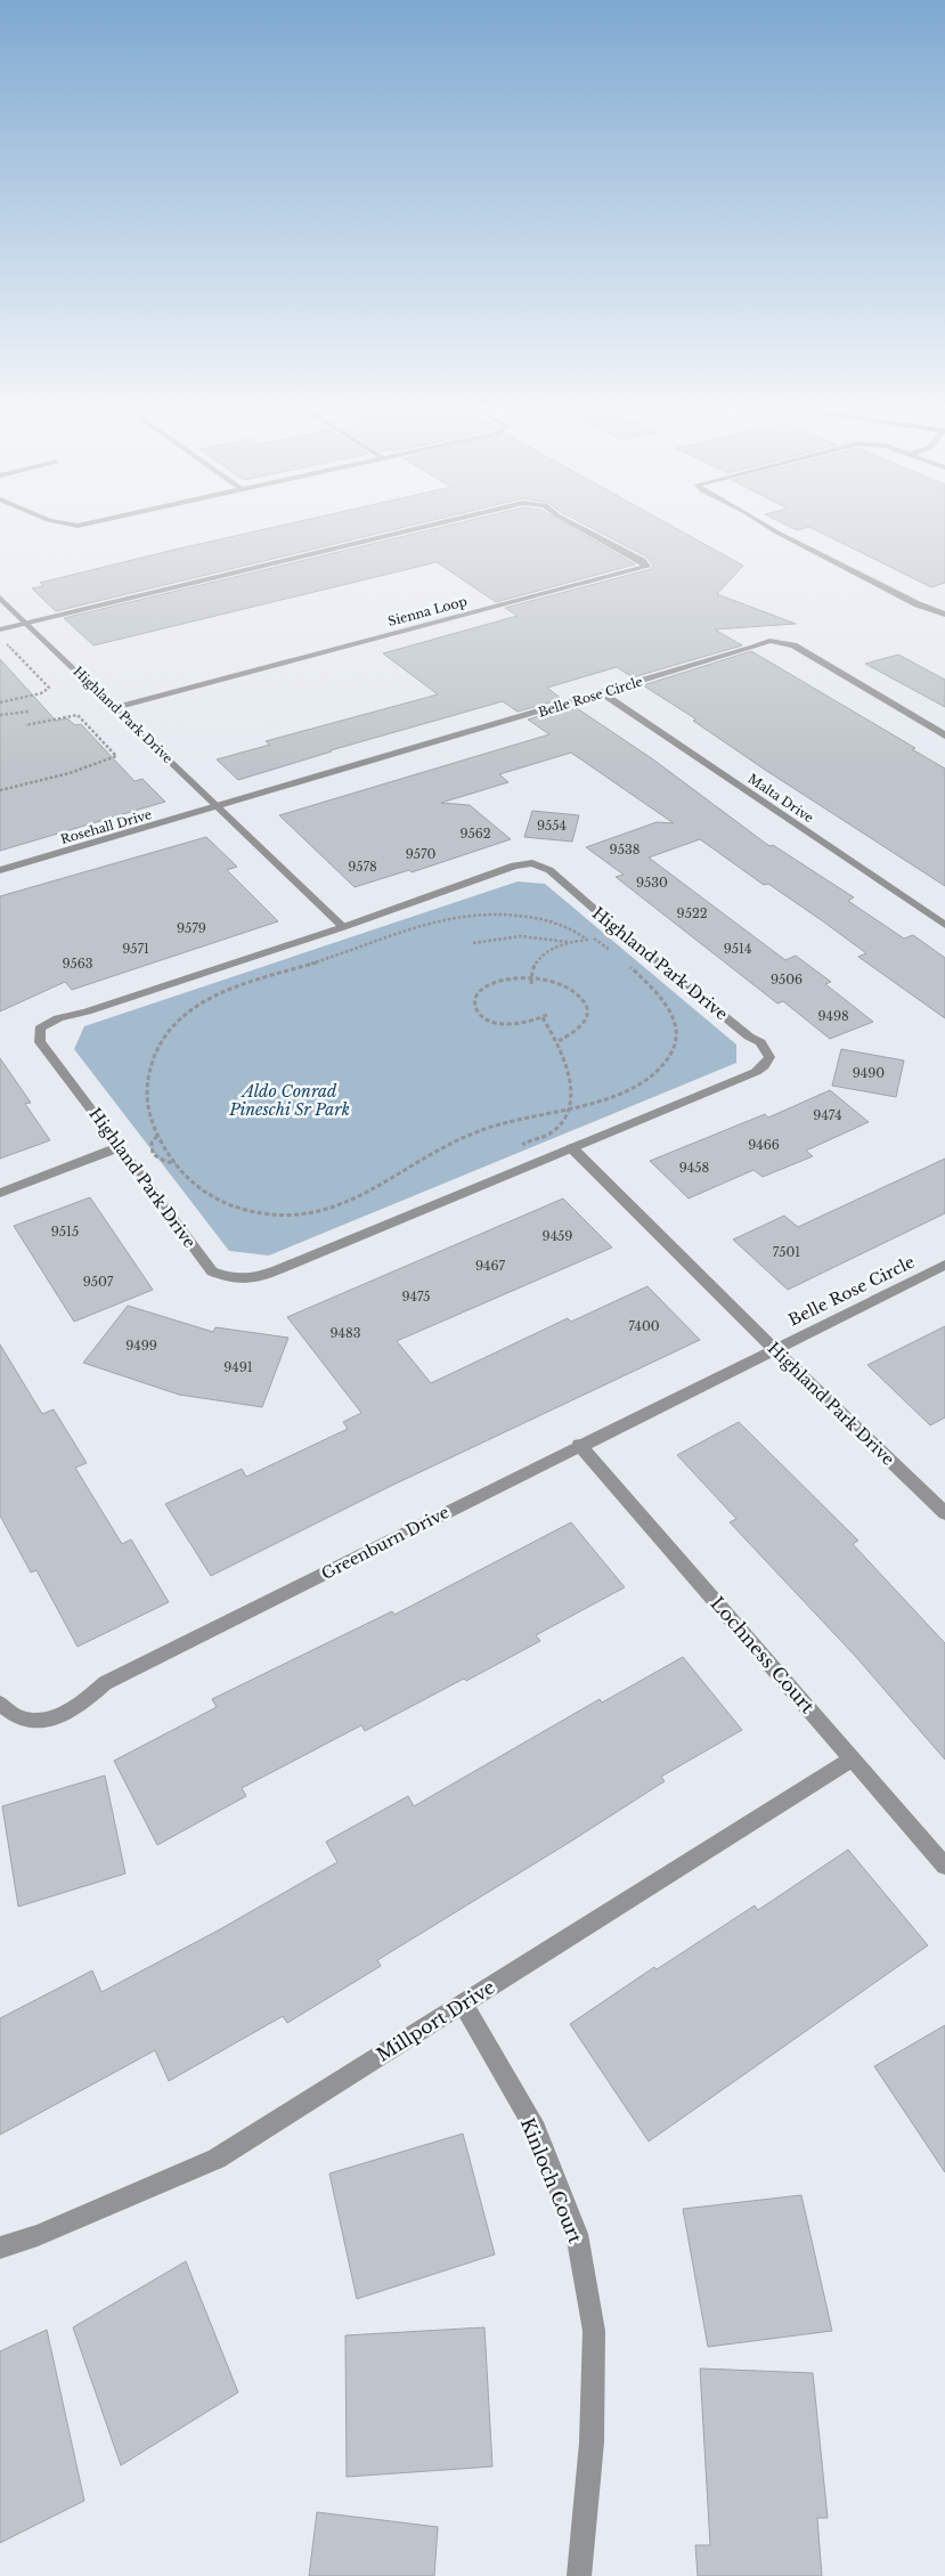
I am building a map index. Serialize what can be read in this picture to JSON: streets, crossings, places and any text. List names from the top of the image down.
{
  "streets": {
    "street": [
      "Sienna Loop",
      "Belle Rose Circle",
      "Highland Park Drive",
      "Malta Drive",
      "Rosehall Drive",
      "Greenburn Drive",
      "Lochness Court",
      "Millport Drive",
      "Kinloch Court"
    ]
  },
  "crossings": [
    ["Sienna Loop", "Highland Park Drive"],
    ["Belle Rose Circle", "Highland Park Drive"],
    ["Belle Rose Circle", "Malta Drive"],
    ["Belle Rose Circle", "Rosehall Drive"],
    ["Belle Rose Circle", "Greenburn Drive"],
    ["Highland Park Drive", "Rosehall Drive"],
    ["Highland Park Drive", "Greenburn Drive"],
    ["Greenburn Drive", "Lochness Court"],
    ["Lochness Court", "Millport Drive"],
    ["Millport Drive", "Kinloch Court"]
  ],
  "parks": ["Aldo Conrad Pineschi Sr Park"],
  "house_numbers": [
    "9554",
    "9562",
    "9538",
    "9570",
    "9578",
    "9530",
    "9522",
    "9579",
    "9571",
    "9514",
    "9563",
    "9506",
    "9498",
    "9490",
    "9474",
    "9466",
    "9458",
    "9515",
    "9459",
    "7501",
    "9467",
    "9507",
    "9475",
    "7400",
    "9483",
    "9499",
    "9491"
  ]
}
